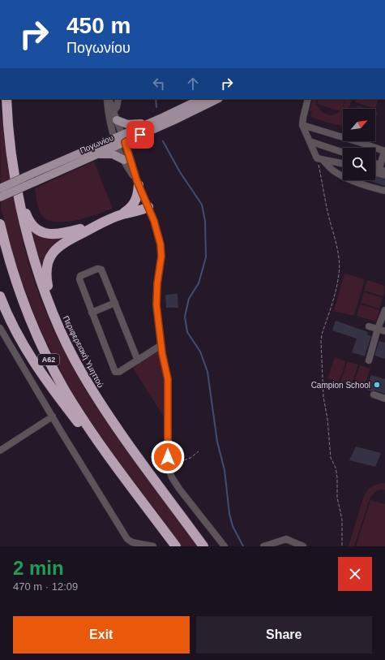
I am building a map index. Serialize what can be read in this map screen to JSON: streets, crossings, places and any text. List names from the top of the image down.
{
  "streets": {
    "highway": ["Περιφερειακή Υμηττού", "Α62"],
    "main road": ["Πογωνίου"]
  },
  "places": ["Campion School"],
  "north": "top right",
  "page": {
    "turn": ["450 m", "Πογωνίου"],
    "heading": ["2 min", "470 m · 12:09"],
    "buttons": ["Exit", "Share"]
  }
}
